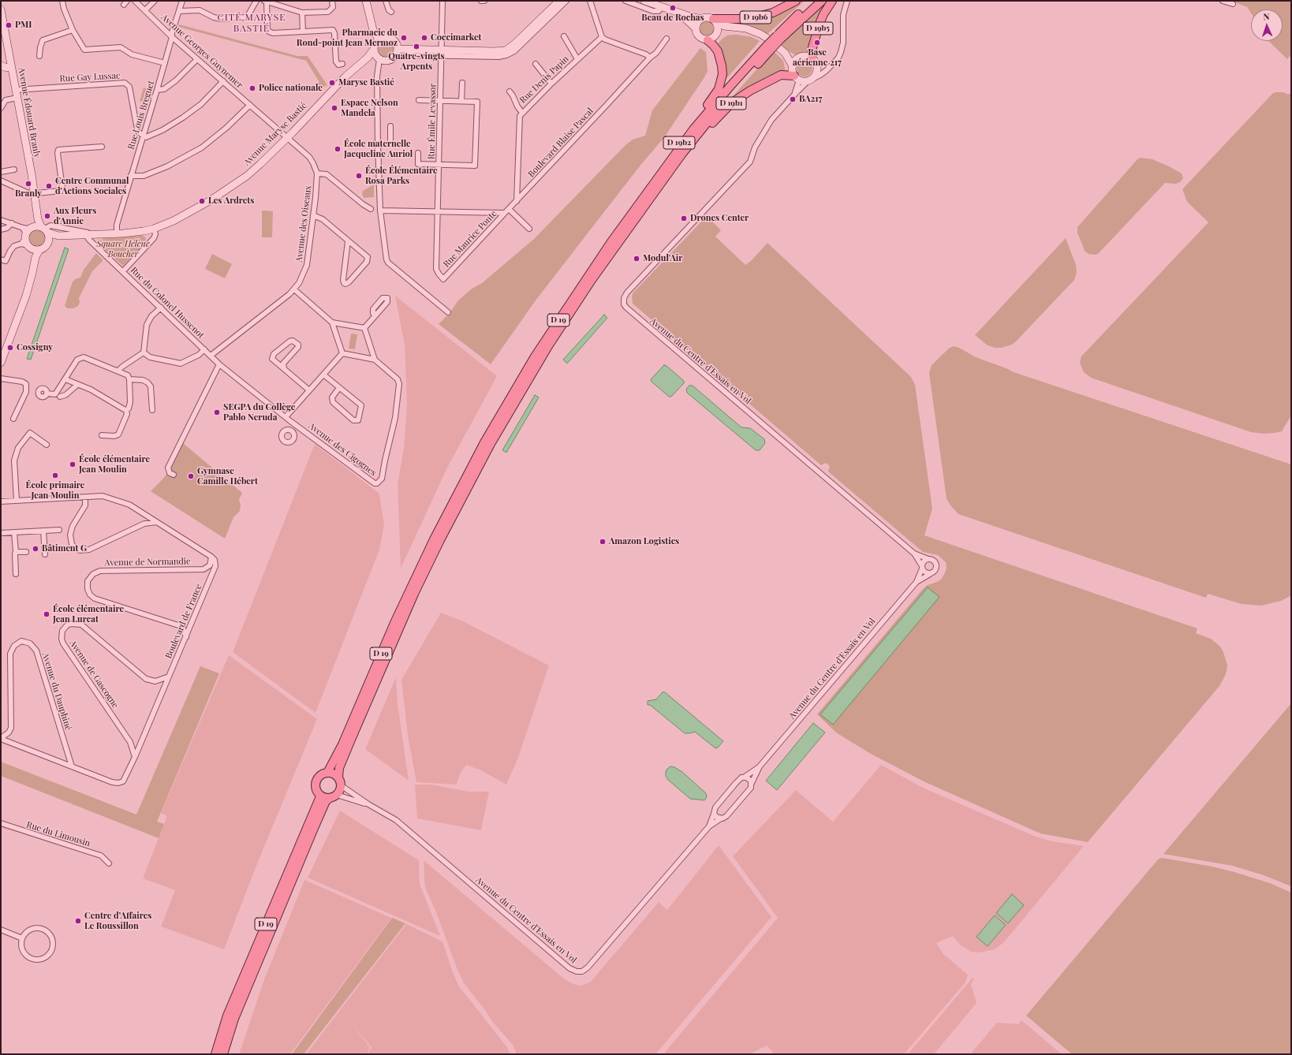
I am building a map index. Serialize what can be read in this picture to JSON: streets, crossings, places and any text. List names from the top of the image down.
{
  "streets": {
    "main road": [
      "D 19b6",
      "D 19b5",
      "D 19b1",
      "D 19b2",
      "D 19"
    ],
    "street": [
      "Avenue Georges Guynemer",
      "Rue Gay Lussac",
      "Rue Denis Papin",
      "Avenue Édouard Branly",
      "Rue Louis Breguet",
      "Rue Émile Levassor",
      "Avenue Maryse Bastié",
      "Boulevard Blaise Pascal",
      "Avenue des Oiseaux",
      "Rue Maurice Ponte",
      "Rue du Colonel Hussenot",
      "Avenue du Centre d'Essais en Vol",
      "Avenue des Cigognes",
      "Avenue de Normandie",
      "Boulevard de France",
      "Avenue de Gascogne",
      "Avenue du Dauphiné",
      "Rue du Limousin"
    ]
  },
  "crossings": [
    ["D 19b6", "D 19b2"],
    ["D 19b5", "D 19b1"],
    ["Avenue Georges Guynemer", "Rue Louis Breguet"],
    ["Avenue Georges Guynemer", "Avenue Maryse Bastié"],
    ["Avenue Georges Guynemer", "Avenue des Oiseaux"],
    ["Rue Gay Lussac", "Avenue Édouard Branly"],
    ["Rue Gay Lussac", "Rue Louis Breguet"],
    ["Rue Denis Papin", "Boulevard Blaise Pascal"],
    ["D 19b1", "D 19"],
    ["Avenue Édouard Branly", "Avenue Maryse Bastié"],
    ["Rue Louis Breguet", "Avenue Maryse Bastié"],
    ["Rue Émile Levassor", "Rue Maurice Ponte"],
    ["Avenue Maryse Bastié", "Avenue des Oiseaux"],
    ["Avenue Maryse Bastié", "Rue du Colonel Hussenot"],
    ["Boulevard Blaise Pascal", "Rue Maurice Ponte"],
    ["D 19b2", "D 19"],
    ["Avenue des Oiseaux", "Rue du Colonel Hussenot"],
    ["Avenue des Oiseaux", "Avenue des Cigognes"],
    ["Rue du Colonel Hussenot", "Avenue des Cigognes"],
    ["Avenue de Normandie", "Boulevard de France"],
    ["Boulevard de France", "Avenue de Gascogne"],
    ["Boulevard de France", "Avenue du Dauphiné"]
  ],
  "districts": ["CITÉ MARYSE BASTIÉ"],
  "parks": ["Square Hélène Boucher"],
  "places": [
    "Beau de Rochas",
    "PMI",
    "Pharmacie du Rond-point Jean Mermoz",
    "Coccimarket",
    "Base aérienne 217",
    "Quatre-vingts Arpents",
    "Maryse Bastié",
    "Police nationale",
    "BA217",
    "Espace Nelson Mandela",
    "École maternelle Jacqueline Auriol",
    "École Élémentaire Rosa Parks",
    "Branly",
    "Centre Communal d'Actions Sociales",
    "Les Ardrets",
    "Aux Fleurs d'Annie",
    "Drones Center",
    "Modul'Air",
    "Cossigny",
    "SEGPA du Collège Pablo Neruda",
    "École élémentaire Jean Moulin",
    "École primaire Jean Moulin",
    "Gymnase Camille Hébert",
    "Amazon Logistics",
    "Bâtiment G",
    "École élémentaire Jean Lurcat",
    "Centre d’Affaires Le Roussillon"
  ],
  "north": "top"
}
